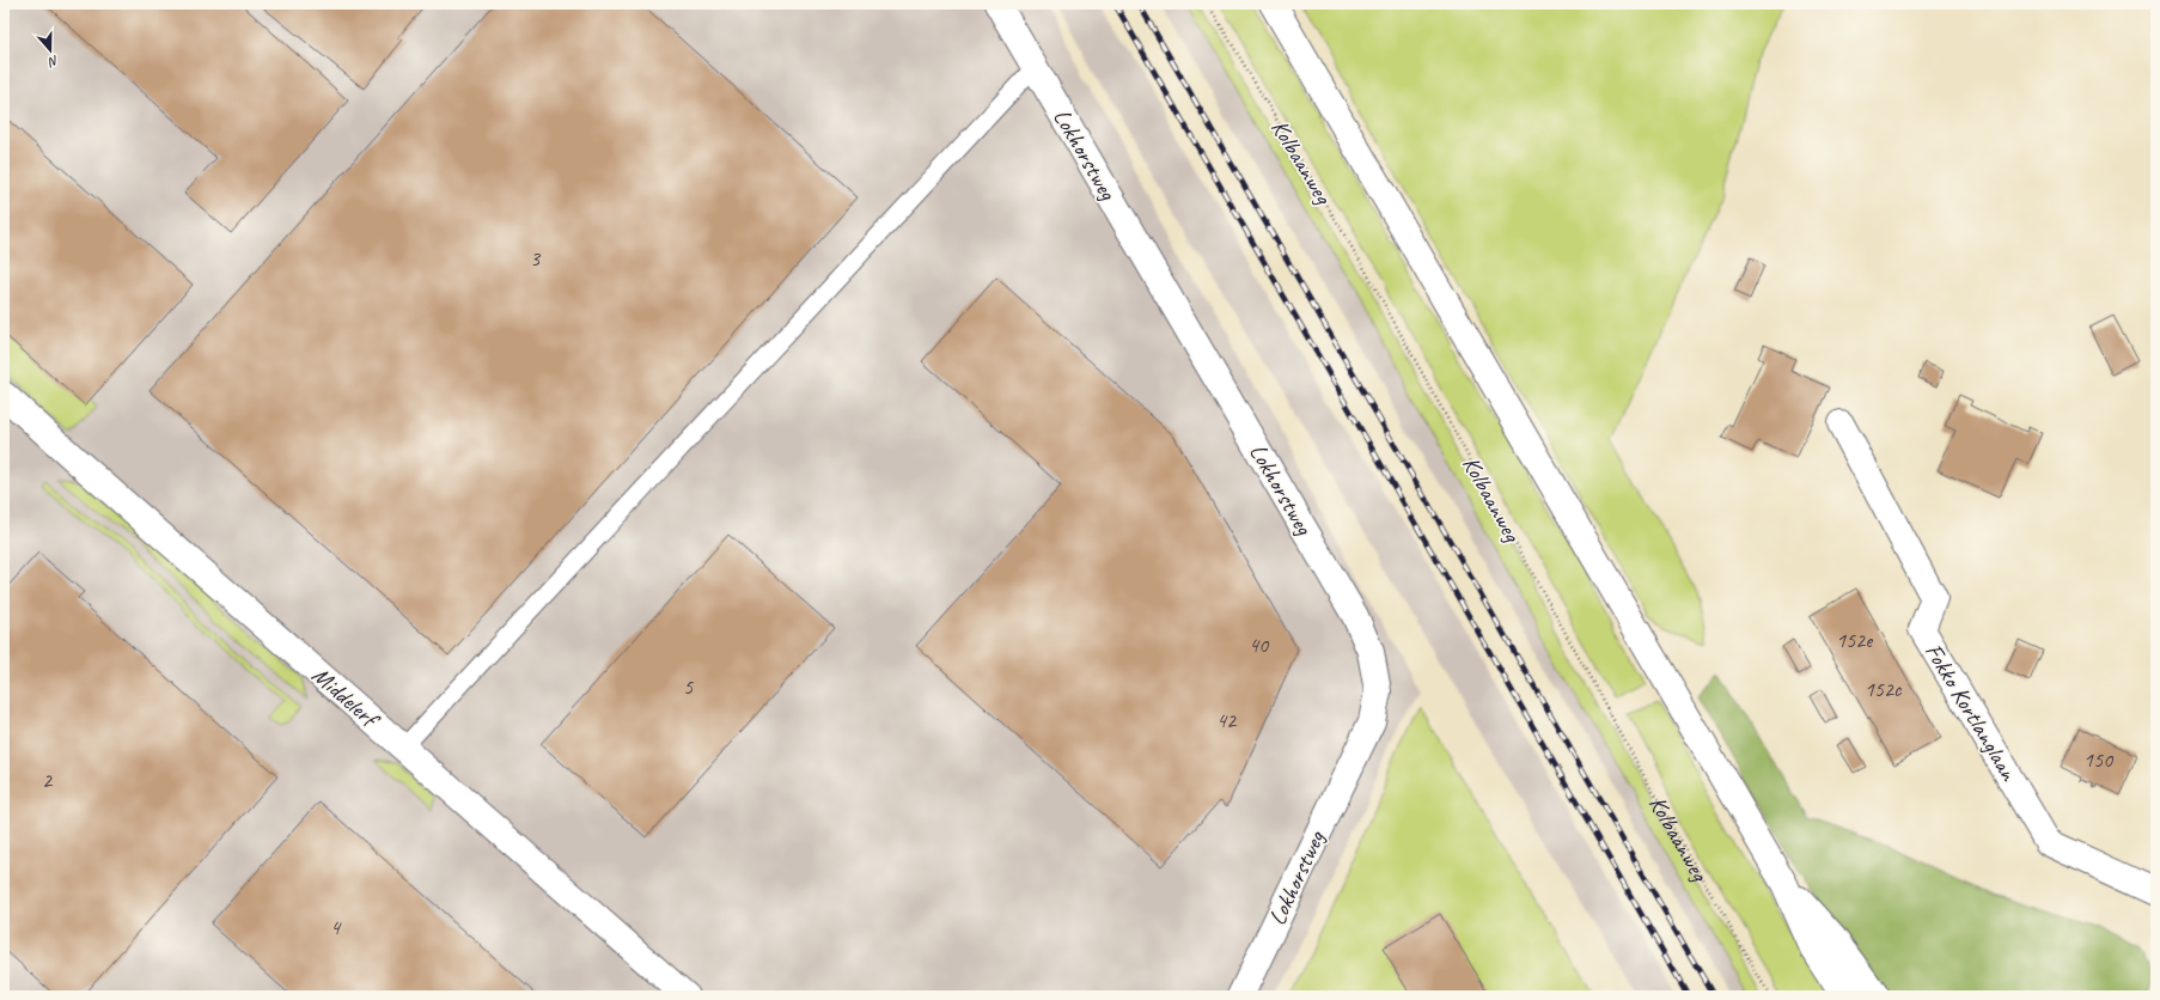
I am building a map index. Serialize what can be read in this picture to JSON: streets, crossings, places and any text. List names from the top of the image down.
{
  "streets": {
    "street": ["Lokhorstweg", "Middelerf", "Fokko Kortlanglaan"],
    "path": ["Kolbaanweg"]
  },
  "house_numbers": [
    "3",
    "152e",
    "40",
    "5",
    "152c",
    "42",
    "150",
    "2",
    "4"
  ],
  "north": "bottom"
}
